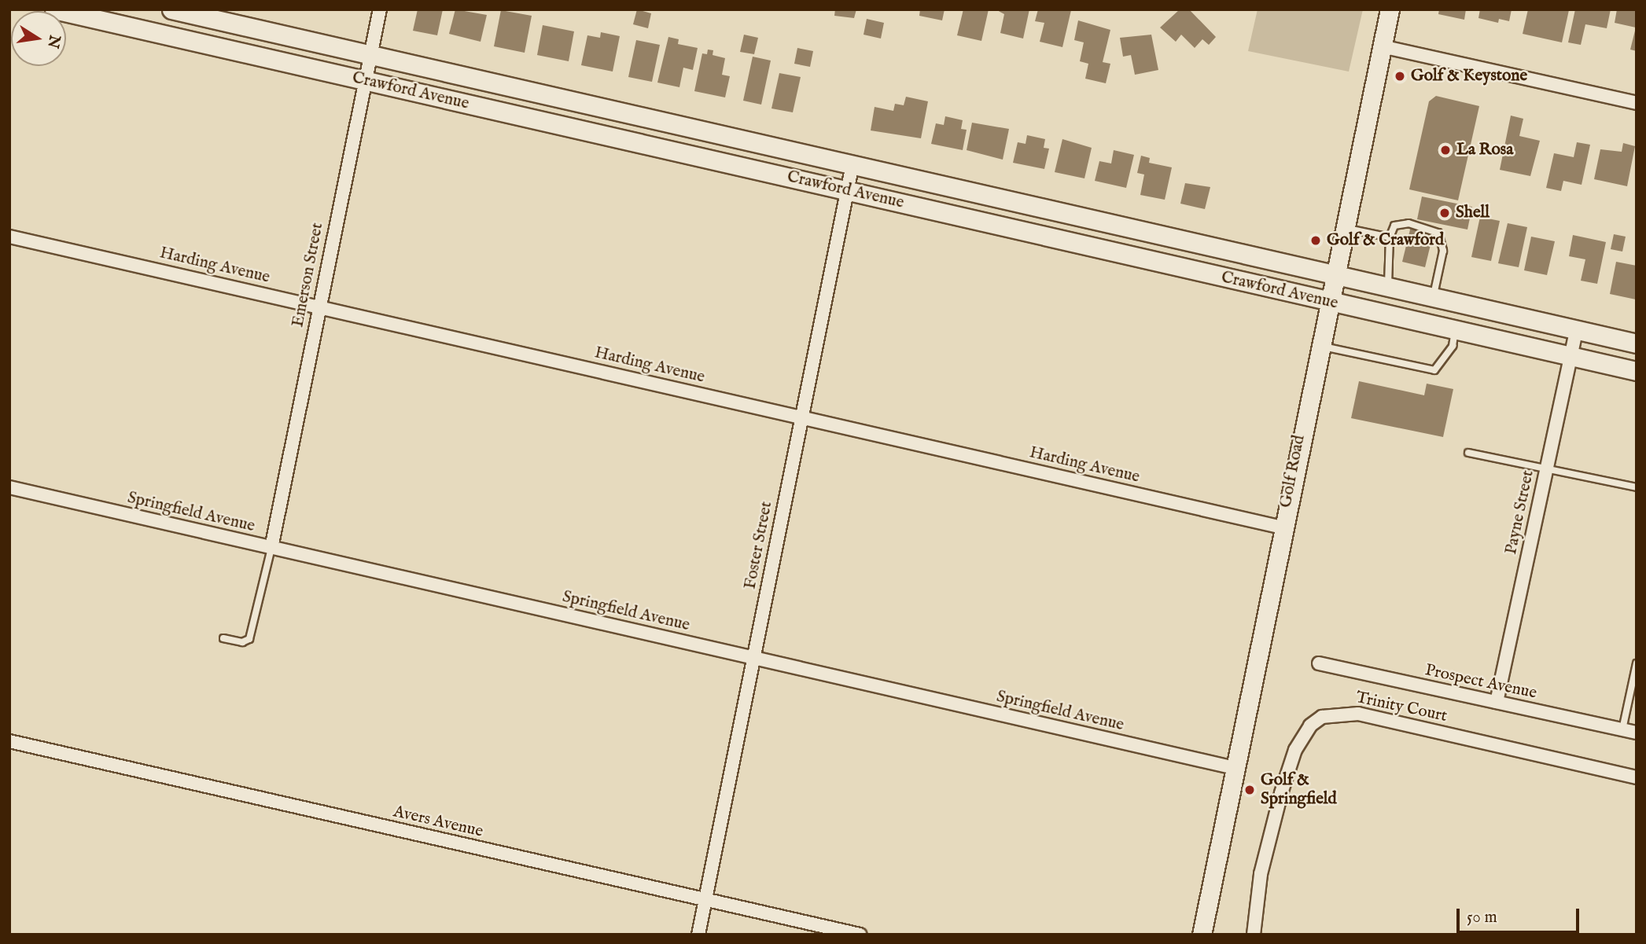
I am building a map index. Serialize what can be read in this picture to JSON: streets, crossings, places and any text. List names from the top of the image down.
{
  "streets": {
    "main road": ["Crawford Avenue", "Golf Road"],
    "street": [
      "Harding Avenue",
      "Emerson Street",
      "Springfield Avenue",
      "Payne Street",
      "Foster Street",
      "Prospect Avenue",
      "Trinity Court",
      "Avers Avenue"
    ]
  },
  "crossings": [
    ["Crawford Avenue", "Emerson Street"],
    ["Crawford Avenue", "Golf Road"],
    ["Crawford Avenue", "Payne Street"],
    ["Crawford Avenue", "Foster Street"],
    ["Harding Avenue", "Emerson Street"],
    ["Harding Avenue", "Golf Road"],
    ["Harding Avenue", "Foster Street"],
    ["Emerson Street", "Springfield Avenue"],
    ["Golf Road", "Springfield Avenue"],
    ["Springfield Avenue", "Foster Street"],
    ["Payne Street", "Prospect Avenue"],
    ["Foster Street", "Avers Avenue"]
  ],
  "places": [
    "Golf & Keystone",
    "La Rosa",
    "Shell",
    "Golf & Crawford",
    "Golf & Springfield"
  ],
  "scale_bar": "50 m",
  "north": "right"
}
